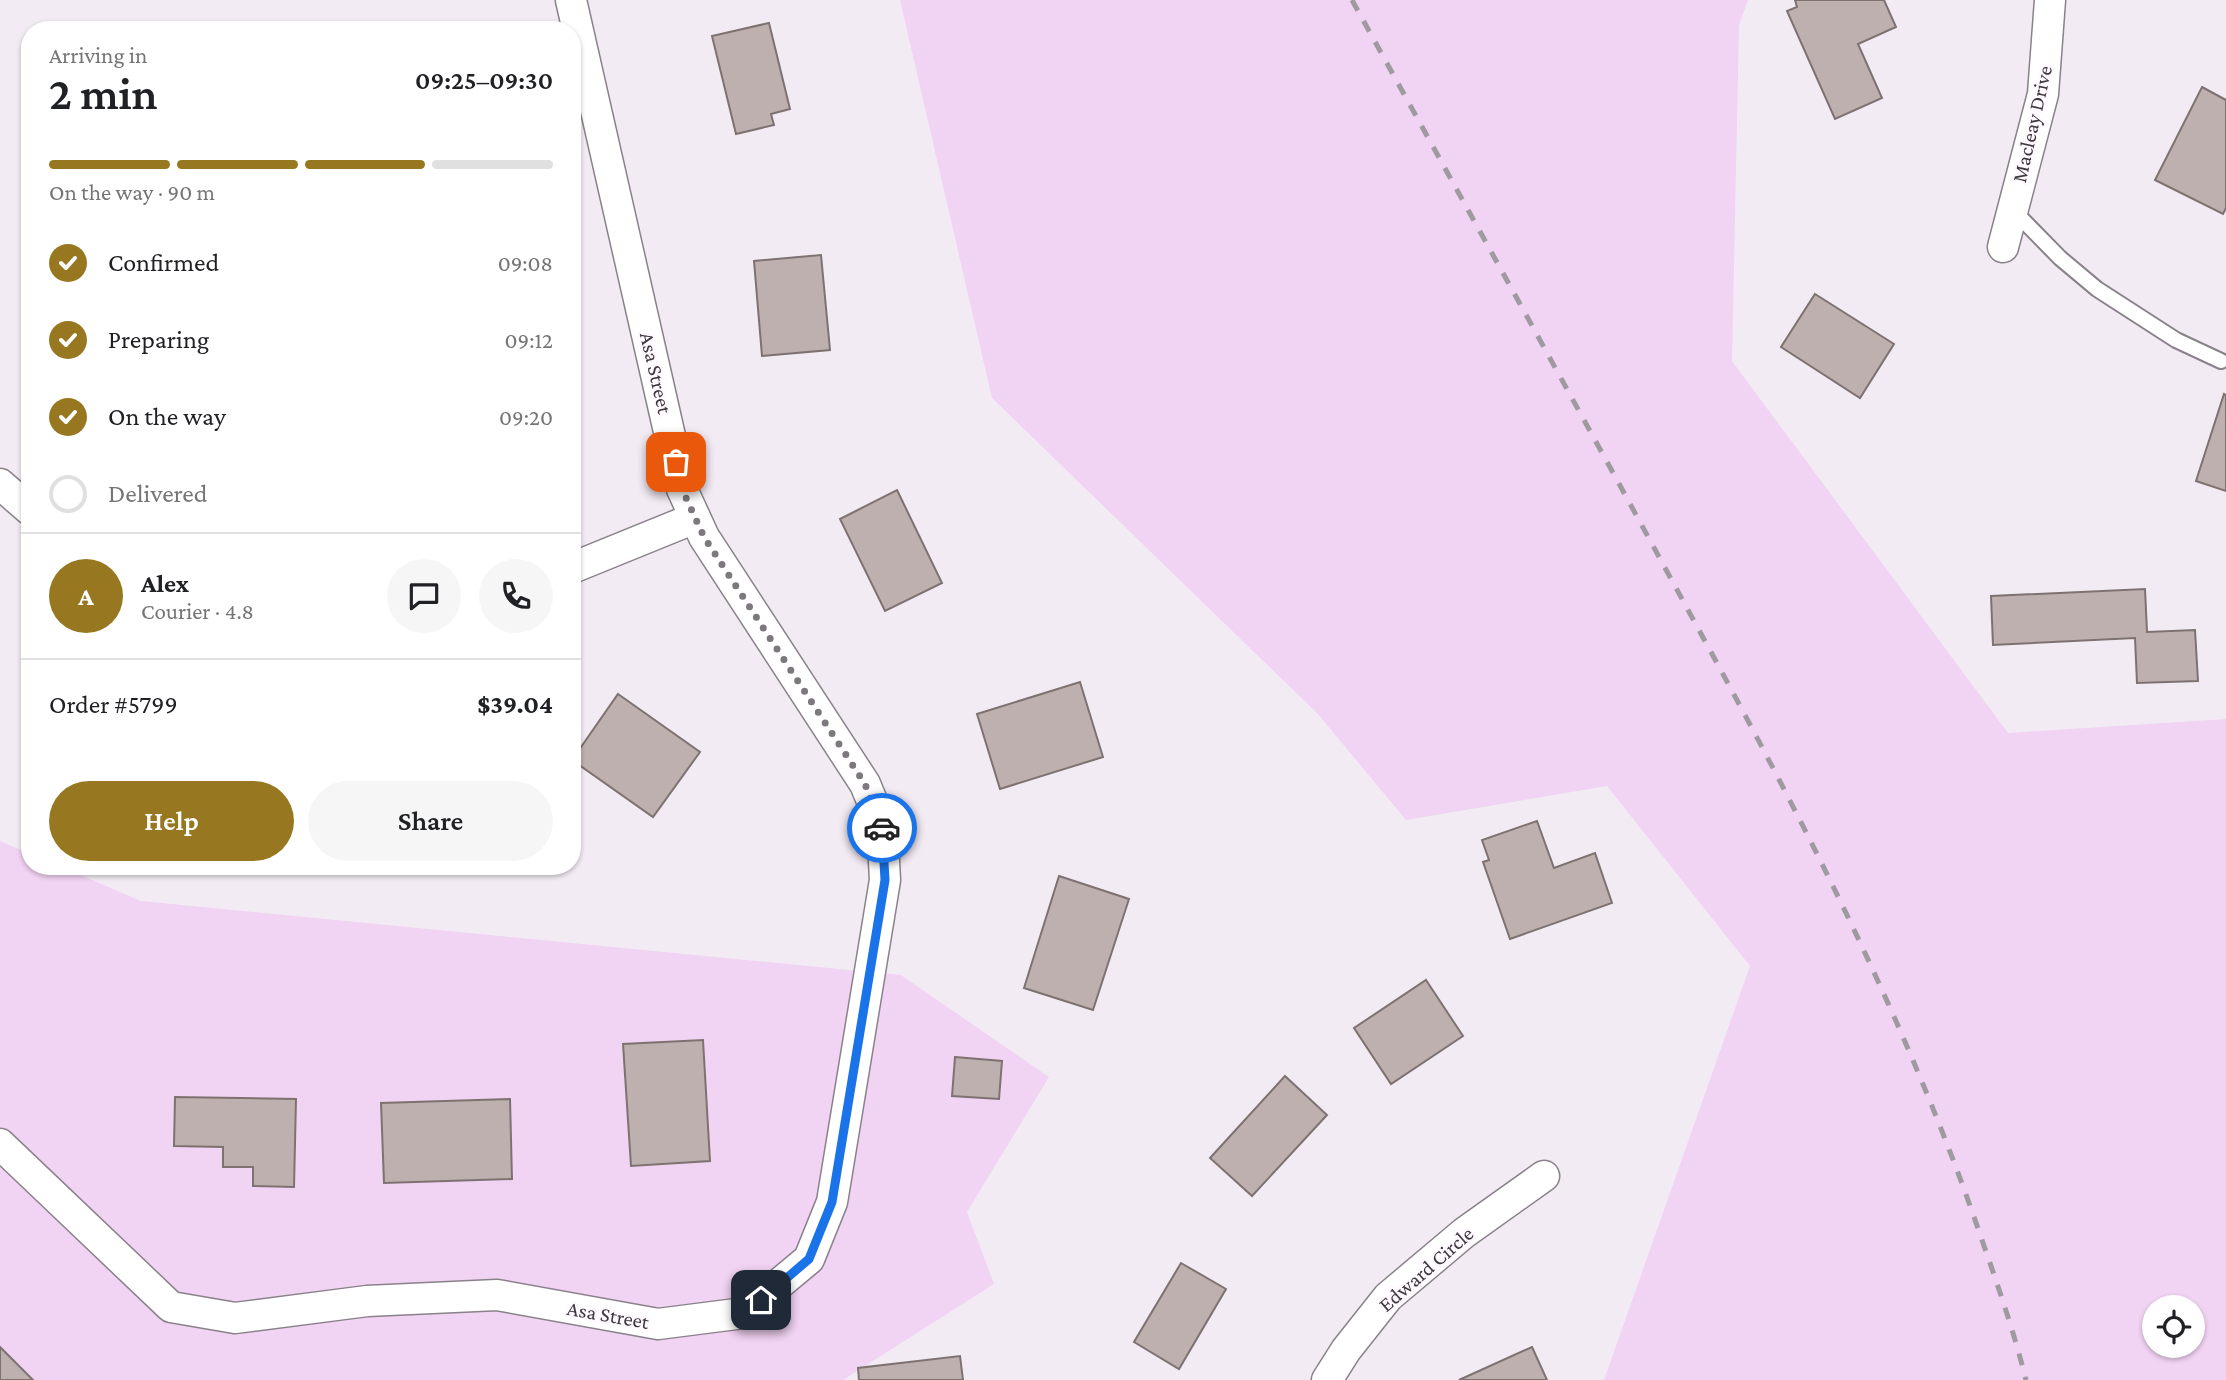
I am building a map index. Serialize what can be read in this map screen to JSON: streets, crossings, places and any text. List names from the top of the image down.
{
  "streets": {
    "street": ["Macleay Drive", "Asa Street", "Edward Circle"]
  },
  "page": {
    "heading": ["2 min", "Arriving in", "09:25–09:30"],
    "panel": [
      "Alex",
      "Courier · 4.8",
      "Order #5799",
      "$39.04"
    ],
    "bar": "On the way · 90 m",
    "list": [
      ["Confirmed", "09:08"],
      ["Preparing", "09:12"],
      ["On the way", "09:20"],
      "Delivered"
    ],
    "round": "A",
    "buttons": ["Help", "Share"]
  }
}
